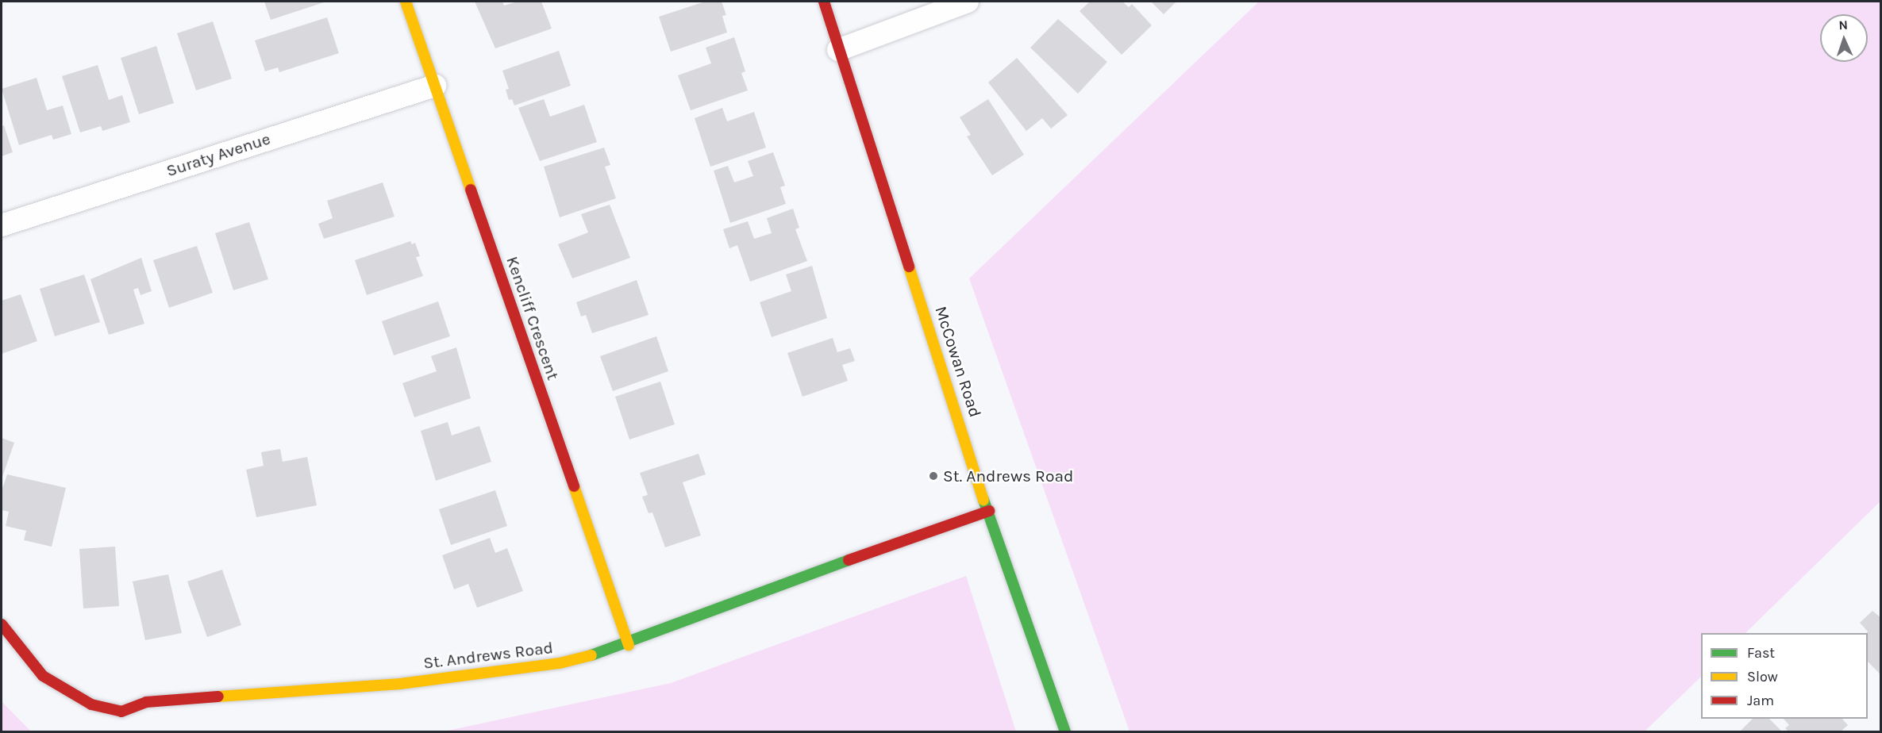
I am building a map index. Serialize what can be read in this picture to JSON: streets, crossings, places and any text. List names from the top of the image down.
{
  "streets": {
    "street": [
      "Suraty Avenue",
      "Kencliff Crescent",
      "McCowan Road",
      "St. Andrews Road"
    ]
  },
  "crossings": [
    ["Suraty Avenue", "Kencliff Crescent"],
    ["Kencliff Crescent", "St. Andrews Road"],
    ["McCowan Road", "St. Andrews Road"]
  ],
  "places": ["St. Andrews Road"],
  "legend": ["Fast", "Slow", "Jam"],
  "north": "top"
}
